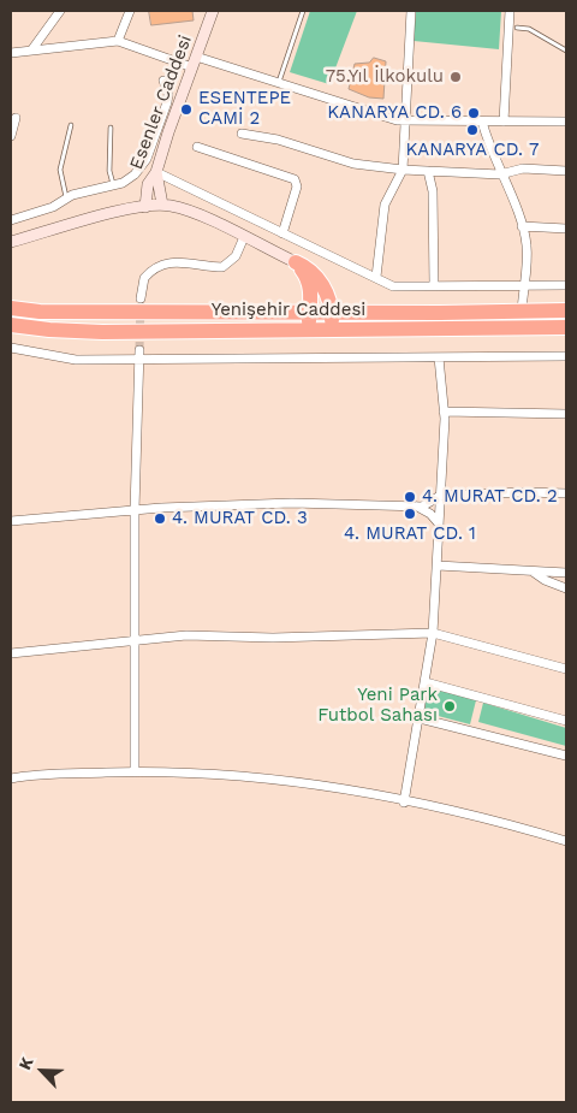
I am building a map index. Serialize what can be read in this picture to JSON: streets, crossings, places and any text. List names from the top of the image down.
{
  "streets": {
    "highway": ["Yenişehir Caddesi"],
    "street": ["Esenler Caddesi"]
  },
  "places": [
    "75.Yıl İlkokulu",
    "ESENTEPE CAMİ 2",
    "KANARYA CD. 6",
    "KANARYA CD. 7",
    "4. MURAT CD. 2",
    "4. MURAT CD. 1",
    "4. MURAT CD. 3",
    "Yeni Park Futbol Sahası"
  ],
  "north": "top left"
}
